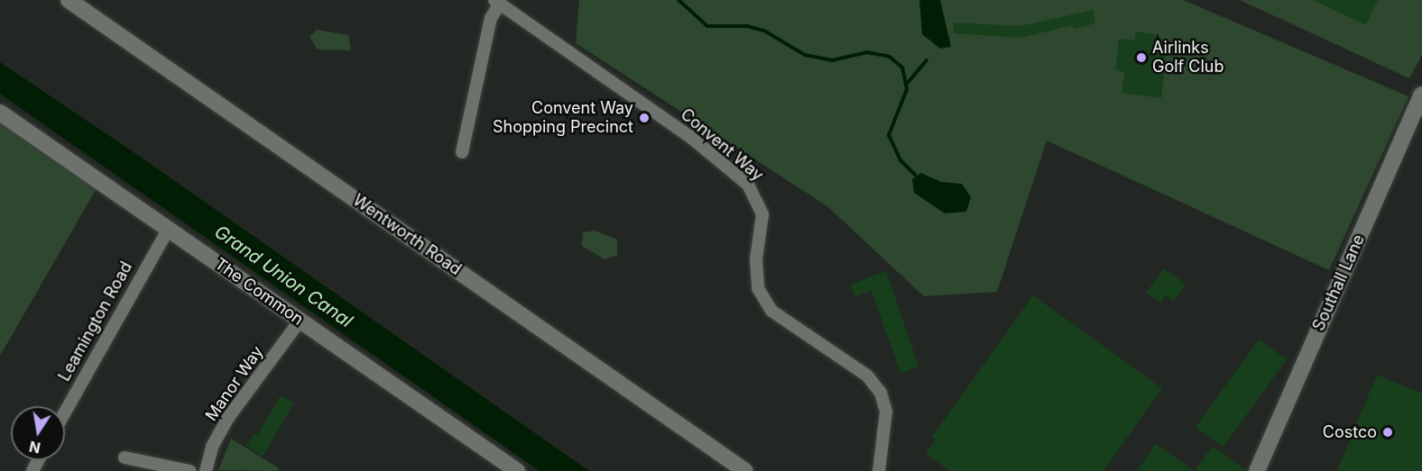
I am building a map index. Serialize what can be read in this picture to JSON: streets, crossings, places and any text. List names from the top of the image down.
{
  "streets": {
    "street": [
      "Convent Way",
      "Wentworth Road",
      "Southall Lane",
      "The Common",
      "Leamington Road",
      "Manor Way"
    ]
  },
  "crossings": [
    ["The Common", "Leamington Road"],
    ["The Common", "Manor Way"]
  ],
  "water": ["Grand Union Canal"],
  "places": ["Airlinks Golf Club", "Convent Way Shopping Precinct", "Costco"],
  "north": "bottom"
}
